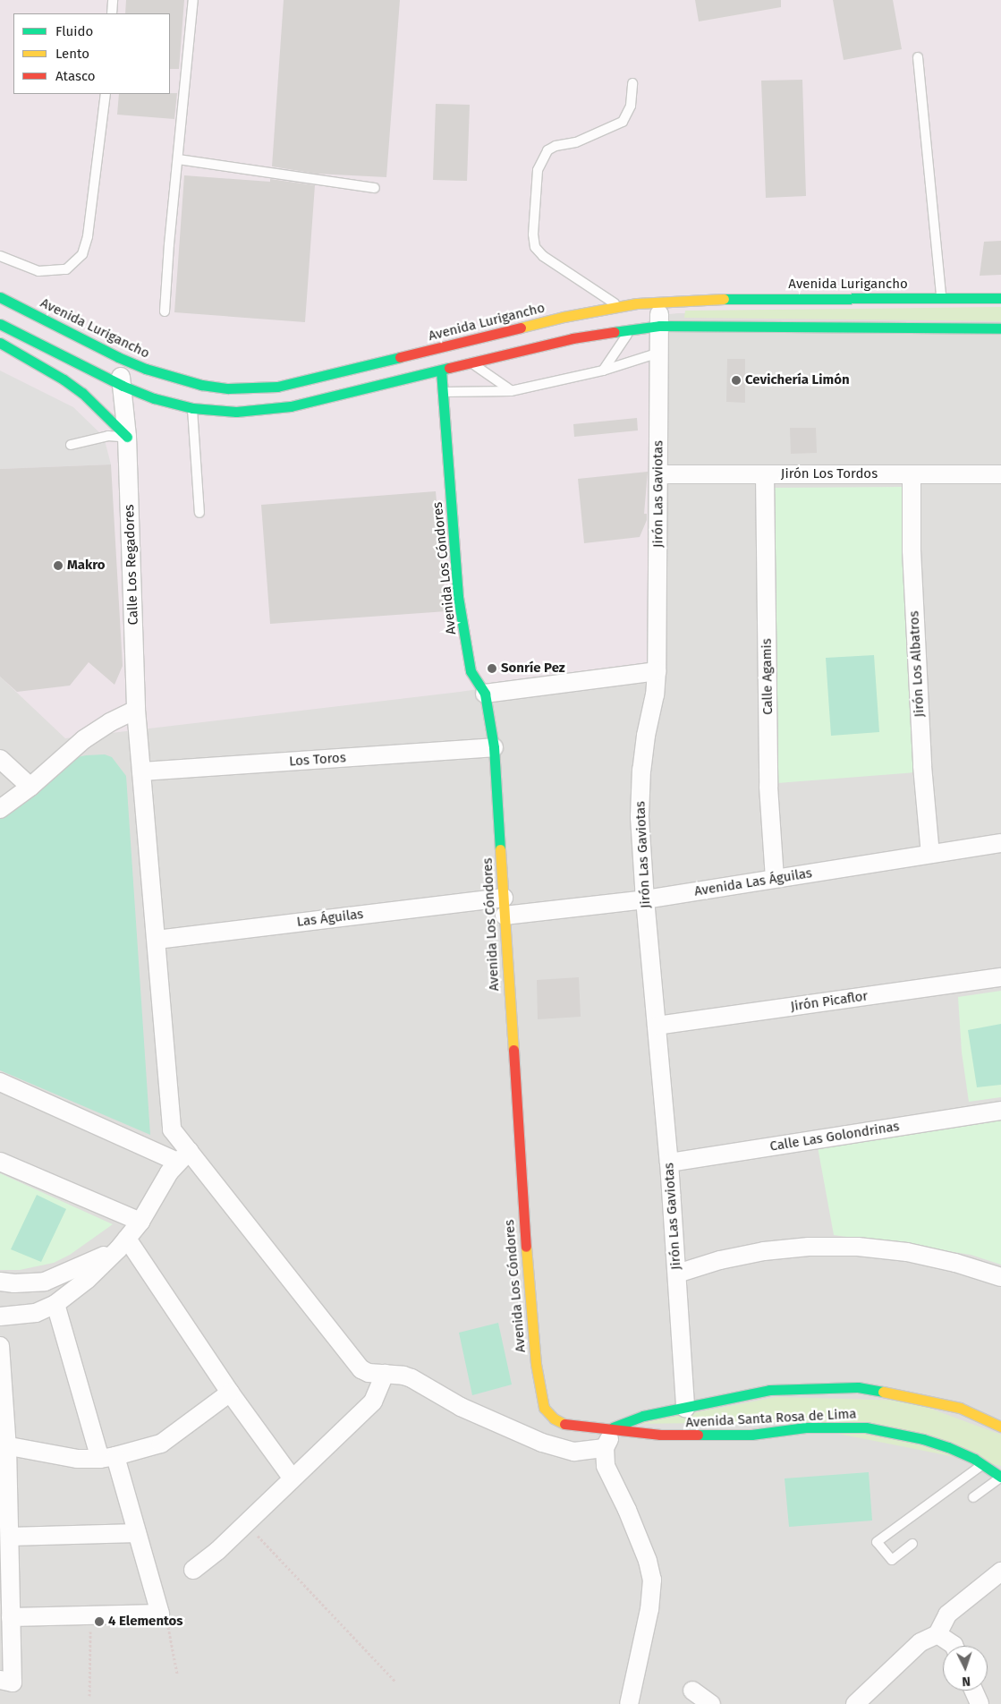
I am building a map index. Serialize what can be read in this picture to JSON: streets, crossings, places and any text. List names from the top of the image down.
{
  "streets": {
    "main road": ["Avenida Lurigancho", "Avenida Los Cóndores", "Avenida Santa Rosa de Lima"],
    "street": [
      "Jirón Los Tordos",
      "Jirón Las Gaviotas",
      "Calle Los Regadores",
      "Jirón Los Albatros",
      "Calle Agamis",
      "Los Toros",
      "Avenida Las Águilas",
      "Las Águilas",
      "Jirón Picaflor",
      "Calle Las Golondrinas"
    ]
  },
  "crossings": [
    ["Avenida Lurigancho", "Jirón Las Gaviotas"],
    ["Avenida Lurigancho", "Calle Los Regadores"],
    ["Jirón Los Tordos", "Jirón Las Gaviotas"],
    ["Jirón Los Tordos", "Jirón Los Albatros"],
    ["Jirón Los Tordos", "Calle Agamis"],
    ["Jirón Las Gaviotas", "Avenida Las Águilas"],
    ["Jirón Las Gaviotas", "Jirón Picaflor"],
    ["Jirón Las Gaviotas", "Calle Las Golondrinas"],
    ["Jirón Las Gaviotas", "Avenida Santa Rosa de Lima"],
    ["Calle Los Regadores", "Los Toros"],
    ["Calle Los Regadores", "Las Águilas"],
    ["Avenida Los Cóndores", "Los Toros"],
    ["Avenida Los Cóndores", "Avenida Las Águilas"],
    ["Avenida Los Cóndores", "Las Águilas"],
    ["Avenida Los Cóndores", "Avenida Santa Rosa de Lima"],
    ["Jirón Los Albatros", "Avenida Las Águilas"],
    ["Calle Agamis", "Avenida Las Águilas"]
  ],
  "places": [
    "Cevichería Limón",
    "Makro",
    "Sonríe Pez",
    "4 Elementos"
  ],
  "legend": ["Fluido", "Lento", "Atasco"],
  "north": "bottom"
}
